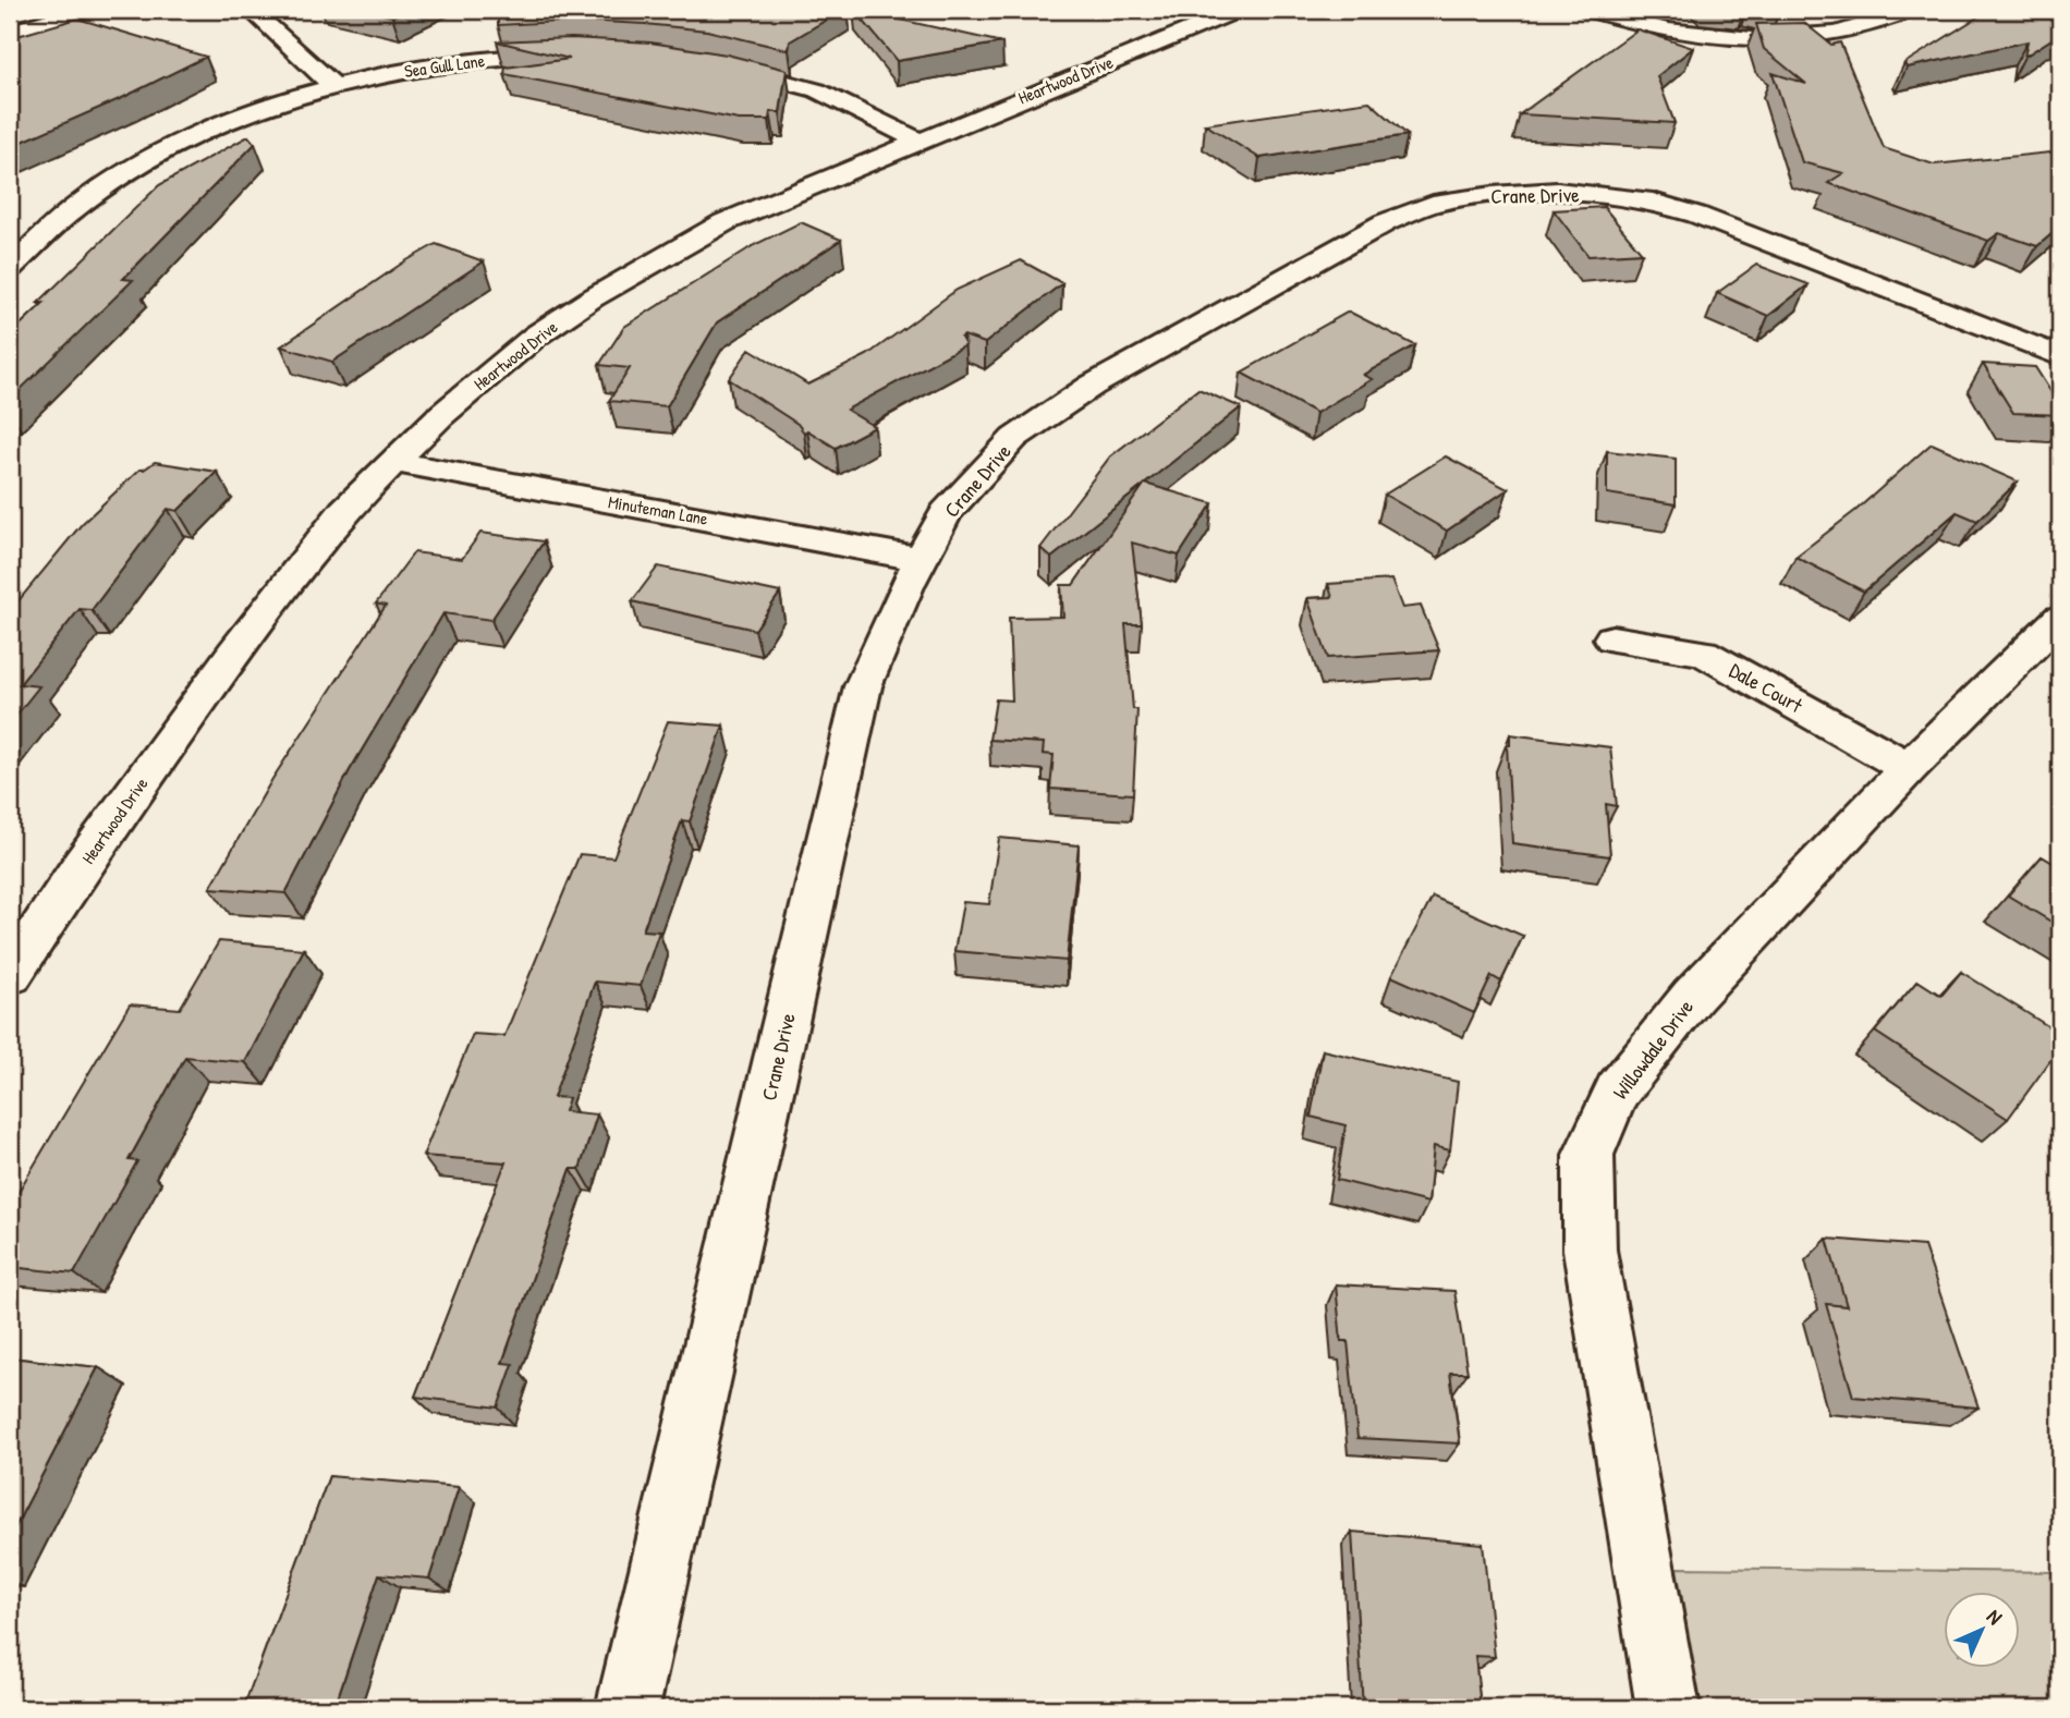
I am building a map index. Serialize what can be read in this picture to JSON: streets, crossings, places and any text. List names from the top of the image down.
{
  "streets": {
    "street": [
      "Sea Gull Lane",
      "Heartwood Drive",
      "Crane Drive",
      "Minuteman Lane",
      "Dale Court",
      "Willowdale Drive"
    ]
  },
  "crossings": [
    ["Heartwood Drive", "Minuteman Lane"],
    ["Crane Drive", "Minuteman Lane"],
    ["Dale Court", "Willowdale Drive"]
  ],
  "north": "top right"
}
